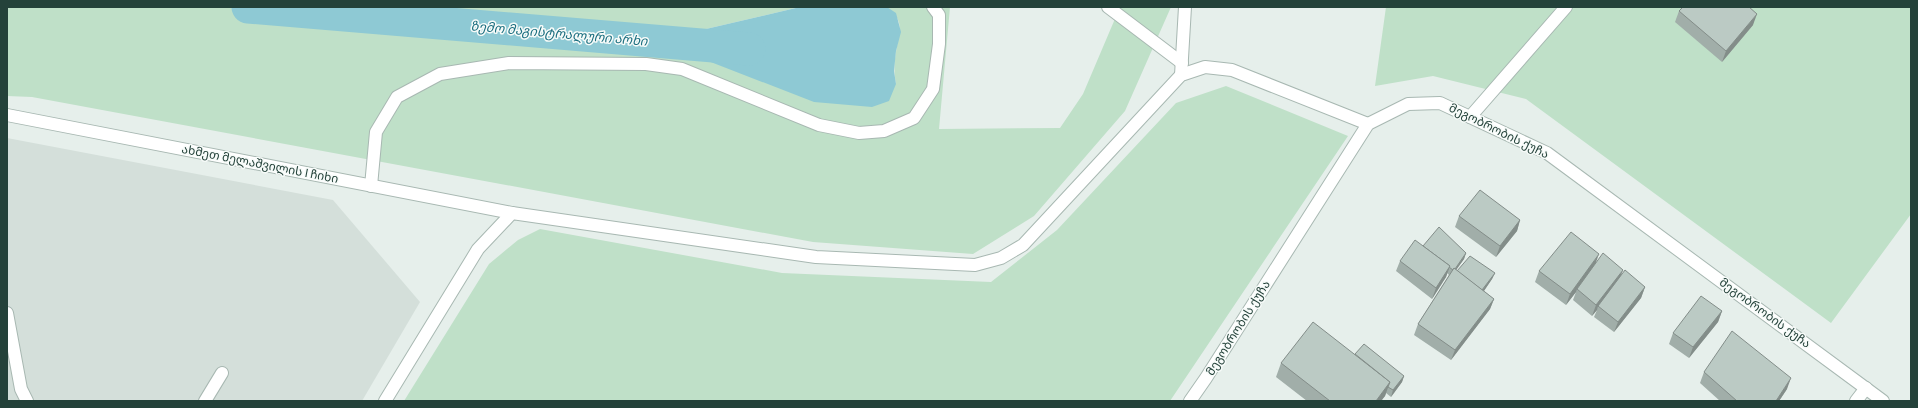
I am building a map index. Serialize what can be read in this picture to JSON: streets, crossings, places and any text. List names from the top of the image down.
{
  "streets": {
    "street": ["მეგობრობის ქუჩა", "ახმეთ მელაშვილის I ჩიხი"]
  },
  "water": ["ზემო მაგისტრალური არხი"]
}
